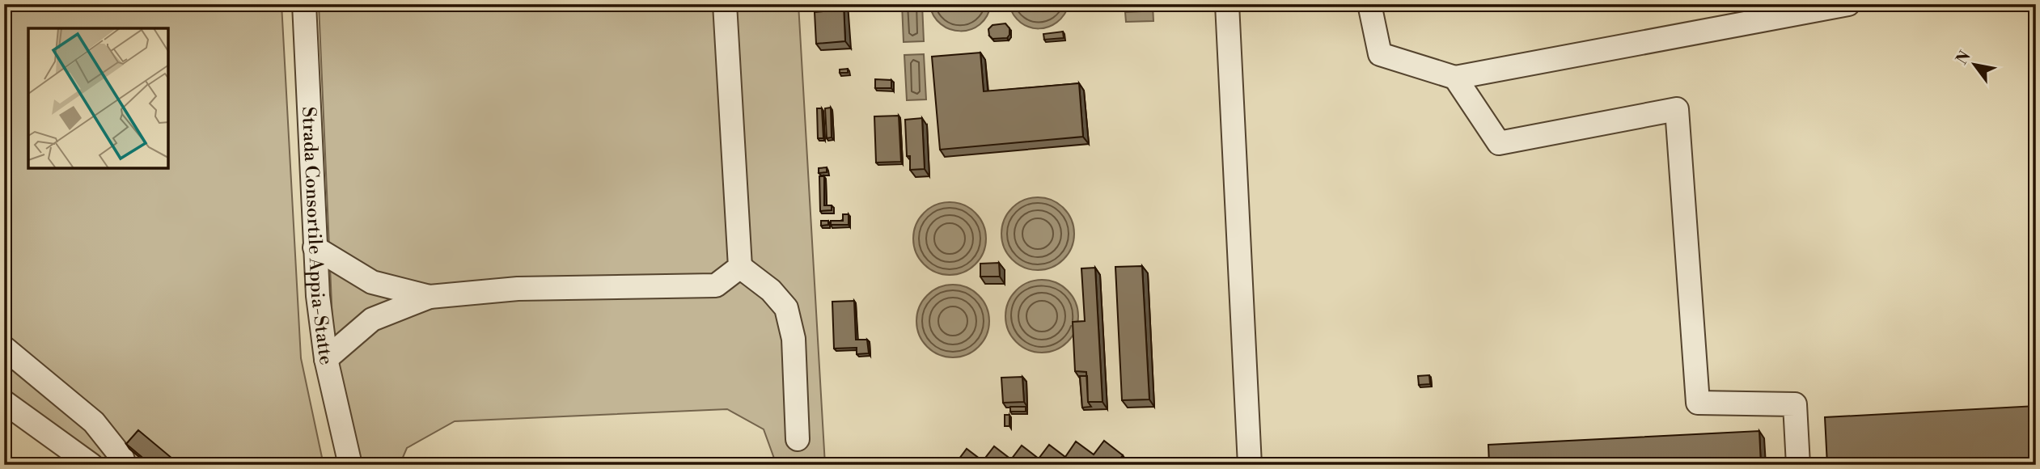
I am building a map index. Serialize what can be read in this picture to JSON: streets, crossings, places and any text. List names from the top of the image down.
{
  "streets": {
    "street": ["Strada Consortile Appia-Statte"]
  },
  "north": "top left"
}
